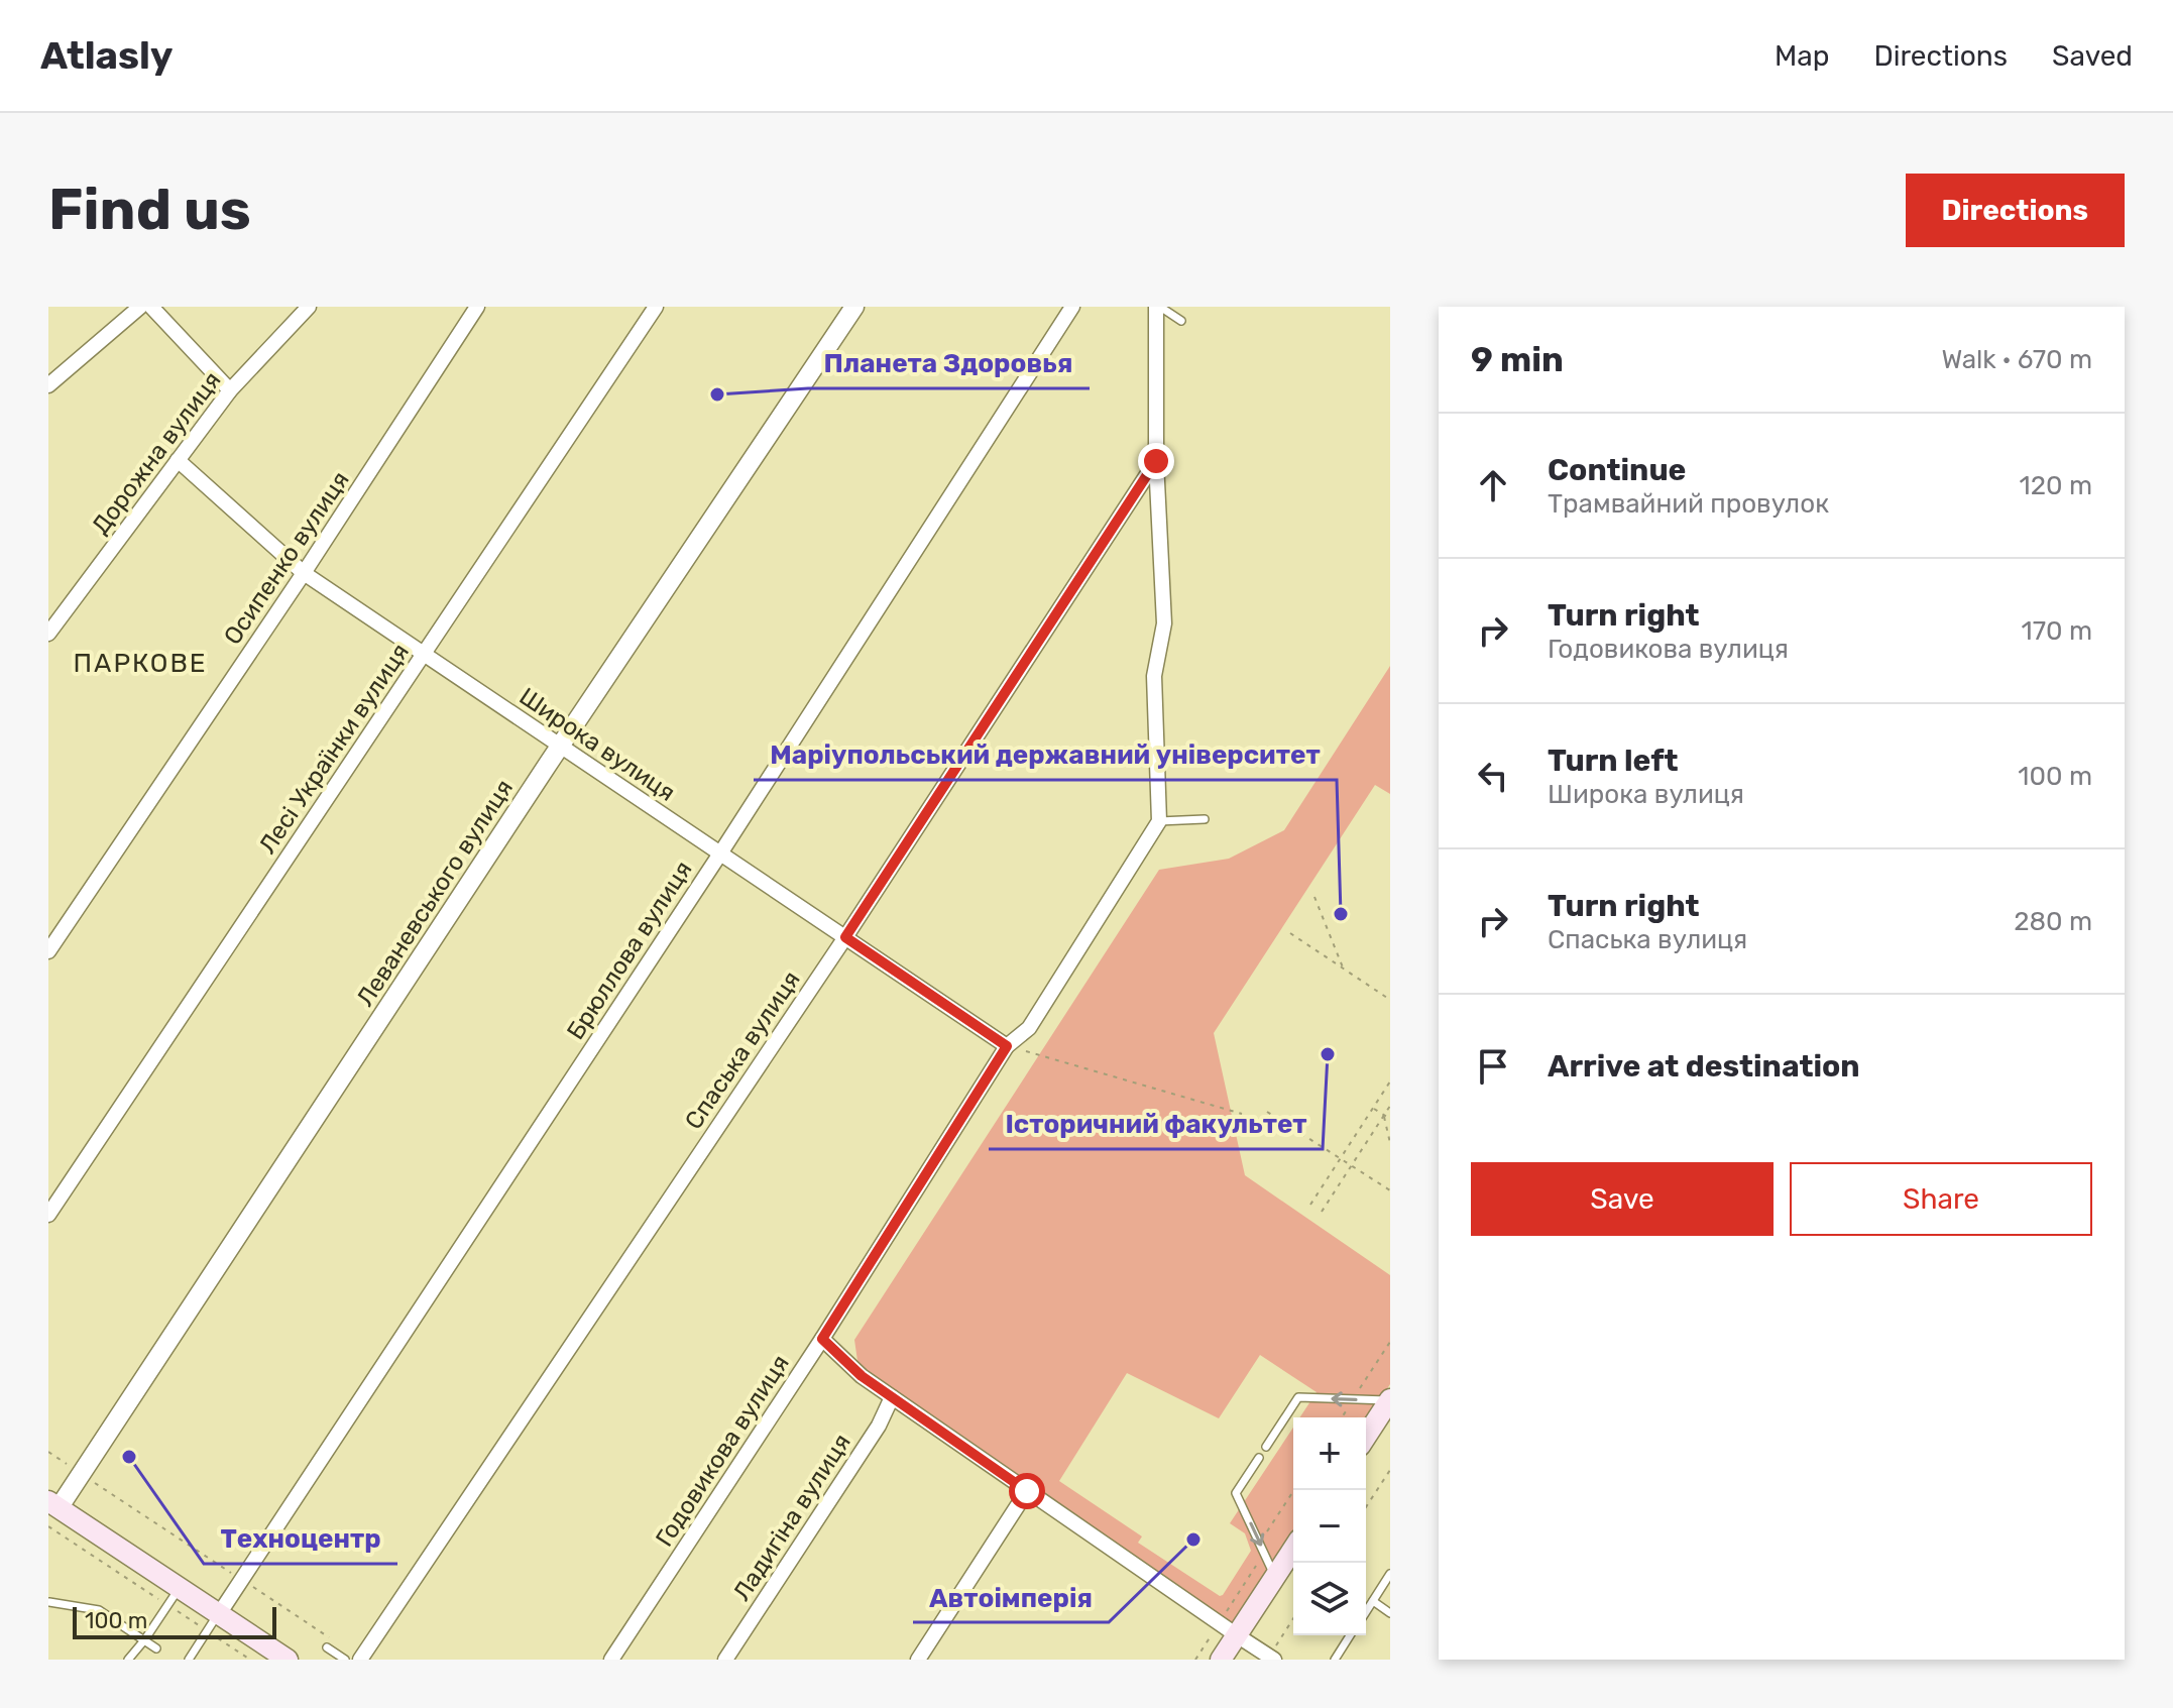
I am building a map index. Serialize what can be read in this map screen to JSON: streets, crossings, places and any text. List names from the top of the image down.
{
  "streets": {
    "street": [
      "Дорожна вулиця",
      "Осипенко вулиця",
      "Широка вулиця",
      "Лесі Українки вулиця",
      "Леваневського вулиця",
      "Брюллова вулиця",
      "Спаська вулиця",
      "Годовикова вулиця",
      "Ладигіна вулиця"
    ]
  },
  "crossings": [
    ["Дорожна вулиця", "Широка вулиця"],
    ["Осипенко вулиця", "Широка вулиця"],
    ["Широка вулиця", "Лесі Українки вулиця"],
    ["Широка вулиця", "Леваневського вулиця"],
    ["Широка вулиця", "Брюллова вулиця"],
    ["Широка вулиця", "Спаська вулиця"],
    ["Широка вулиця", "Годовикова вулиця"]
  ],
  "districts": ["ПАРКОВЕ"],
  "places": [
    "Планета Здоровья",
    "Маріупольський державний університет",
    "Історичний факультет",
    "Техноцентр",
    "Автоімперія"
  ],
  "scale_bar": "100 m",
  "page": {
    "header": "Atlasly",
    "nav": ["Map", "Directions", "Saved"],
    "buttons": [
      "Directions",
      ["Save", "Share"]
    ],
    "title": "Find us",
    "heading": ["9 min", "Walk · 670 m"],
    "list": [
      ["Continue", "Трамвайний провулок", "120 m"],
      ["Turn right", "Годовикова вулиця", "170 m"],
      ["Turn left", "Широка вулиця", "100 m"],
      ["Turn right", "Спаська вулиця", "280 m"],
      "Arrive at destination"
    ],
    "map_buttons": ["+", "−"],
    "scale": "100 m"
  }
}
